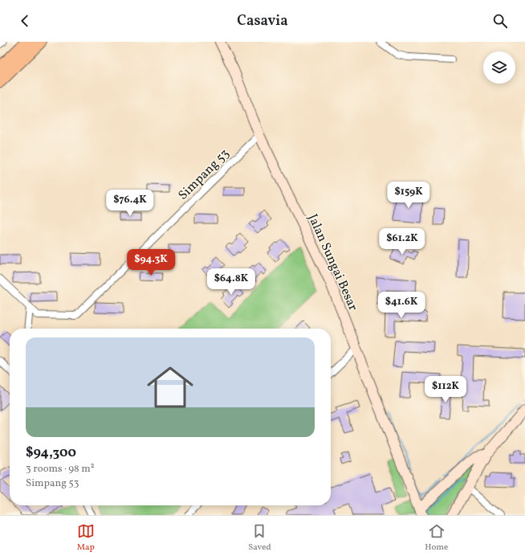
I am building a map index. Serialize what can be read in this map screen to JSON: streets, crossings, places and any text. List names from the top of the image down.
{
  "streets": {
    "street": ["Simpang 53", "Jalan Sungai Besar"]
  },
  "crossings": [
    ["Simpang 53", "Jalan Sungai Besar"]
  ],
  "page": {
    "header": "Casavia",
    "price": [
      "$159K",
      "$76.4K",
      "$61.2K",
      "$94.3K",
      "$64.8K",
      "$41.6K",
      "$112K"
    ],
    "list": [
      {
        "name": "$94,300",
        "note": "3 rooms · 98 m² · Simpang 53"
      }
    ],
    "tabs": ["Map", "Saved", "Home"]
  }
}
